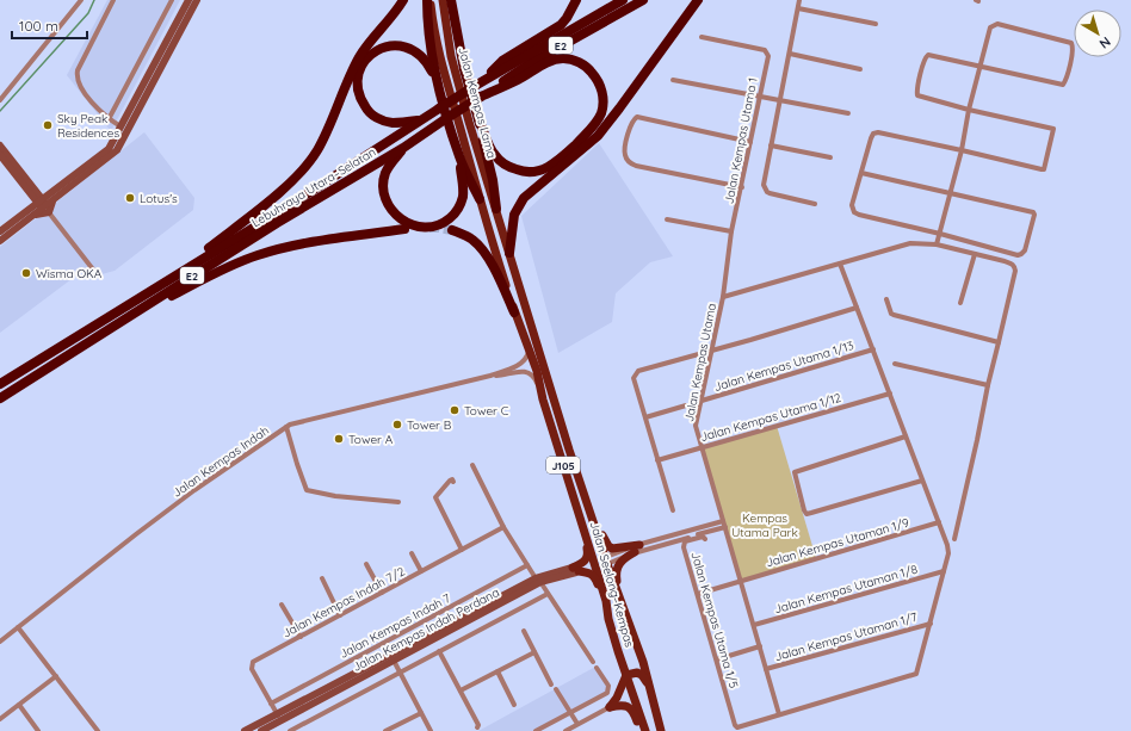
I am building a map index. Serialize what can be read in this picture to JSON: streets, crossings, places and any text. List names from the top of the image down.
{
  "streets": {
    "highway": ["E2", "Lebuhraya Utara–Selatan"],
    "main road": ["Jalan Kempas Lama", "J105", "Jalan Seelong–Kempas"],
    "street": [
      "Jalan Kempas Utama 1",
      "Jalan Kempas Utama",
      "Jalan Kempas Utama 1/13",
      "Jalan Kempas Utama 1/12",
      "Jalan Kempas Indah",
      "Jalan Kempas Utaman 1/9",
      "Jalan Kempas Utaman 1/8",
      "Jalan Kempas Indah 7/2",
      "Jalan Kempas Utama 1/5",
      "Jalan Kempas Indah 7",
      "Jalan Kempas Indah Perdana",
      "Jalan Kempas Utaman 1/7"
    ]
  },
  "crossings": [
    ["Jalan Kempas Lama", "Jalan Seelong–Kempas"],
    ["Jalan Kempas Utama 1", "Jalan Kempas Utama"],
    ["Jalan Kempas Utama", "Jalan Kempas Utama 1/13"],
    ["Jalan Kempas Utama", "Jalan Kempas Utama 1/12"],
    ["Jalan Kempas Utama", "Jalan Kempas Utaman 1/9"],
    ["Jalan Kempas Utama", "Jalan Kempas Utaman 1/8"],
    ["Jalan Kempas Utama", "Jalan Kempas Utama 1/5"],
    ["Jalan Kempas Utama", "Jalan Kempas Utaman 1/7"],
    ["Jalan Kempas Utaman 1/9", "Jalan Kempas Utama 1/5"],
    ["Jalan Seelong–Kempas", "Jalan Kempas Indah Perdana"],
    ["Jalan Kempas Indah 7/2", "Jalan Kempas Indah 7"],
    ["Jalan Kempas Indah 7/2", "Jalan Kempas Indah Perdana"]
  ],
  "parks": ["Kempas Utama Park"],
  "places": [
    "Sky Peak Residences",
    "Lotus's",
    "Wisma OKA",
    "Tower C",
    "Tower B",
    "Tower A"
  ],
  "scale_bar": "100 m",
  "north": "bottom right"
}
